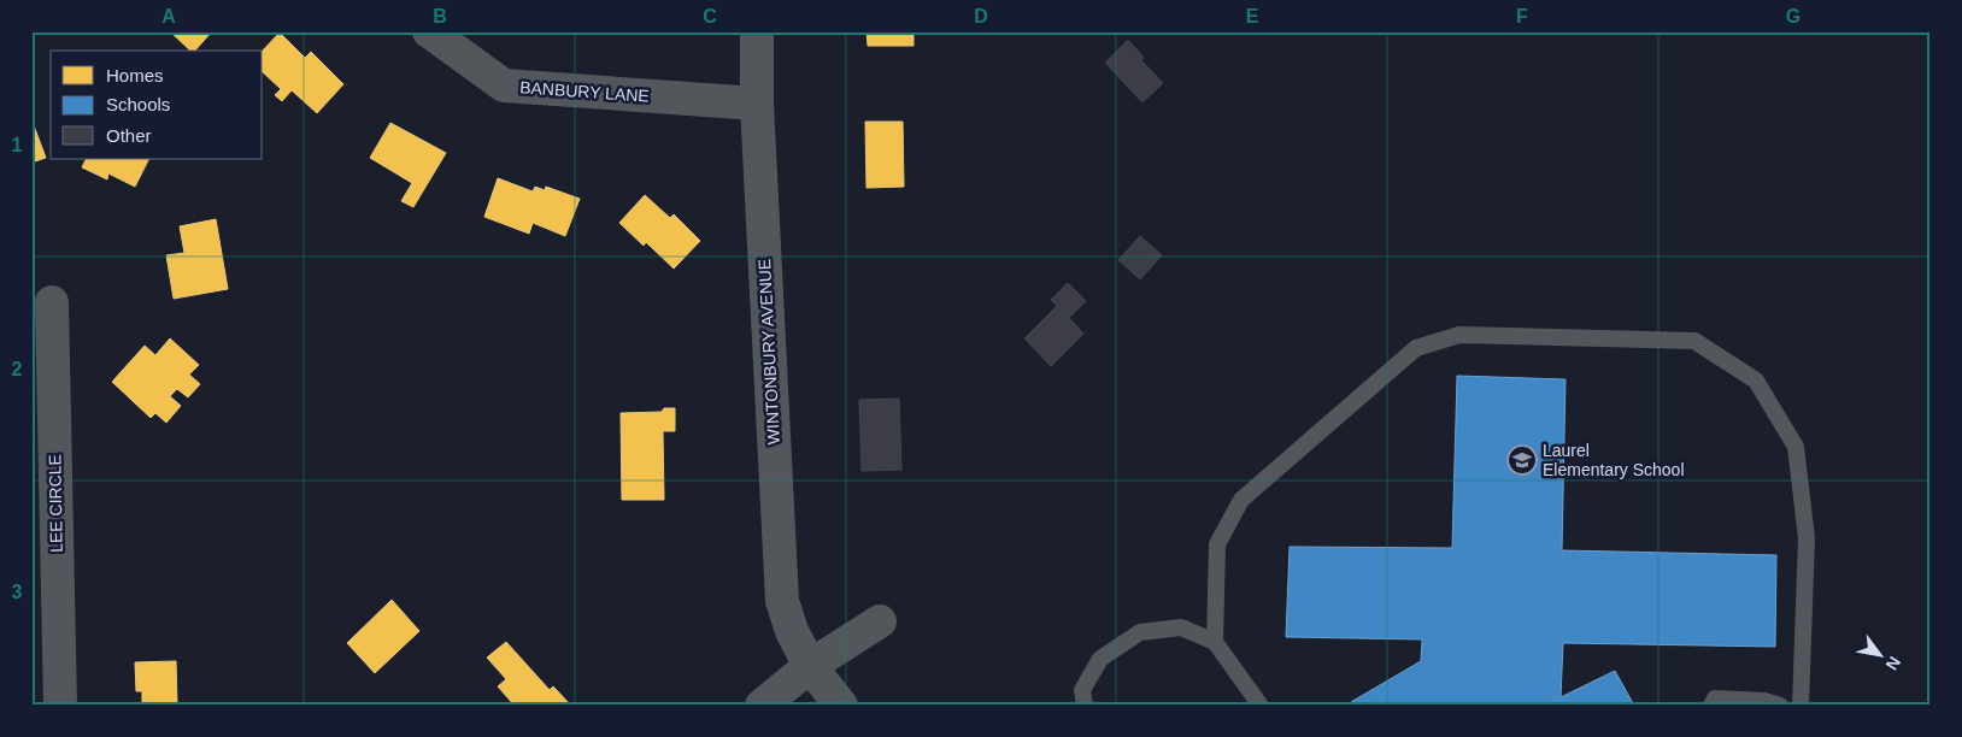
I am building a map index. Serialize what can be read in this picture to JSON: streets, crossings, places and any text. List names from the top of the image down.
{
  "streets": {
    "street": ["BANBURY LANE", "WINTONBURY AVENUE", "LEE CIRCLE"]
  },
  "crossings": [
    ["BANBURY LANE", "WINTONBURY AVENUE"]
  ],
  "places": {
    "school or university": ["Laurel Elementary School"]
  },
  "legend": ["Homes", "Schools", "Other"],
  "north": "bottom right",
  "grid": {
    "columns": [
      "A",
      "B",
      "C",
      "D",
      "E",
      "F",
      "G"
    ],
    "rows": ["1", "2", "3"]
  }
}
